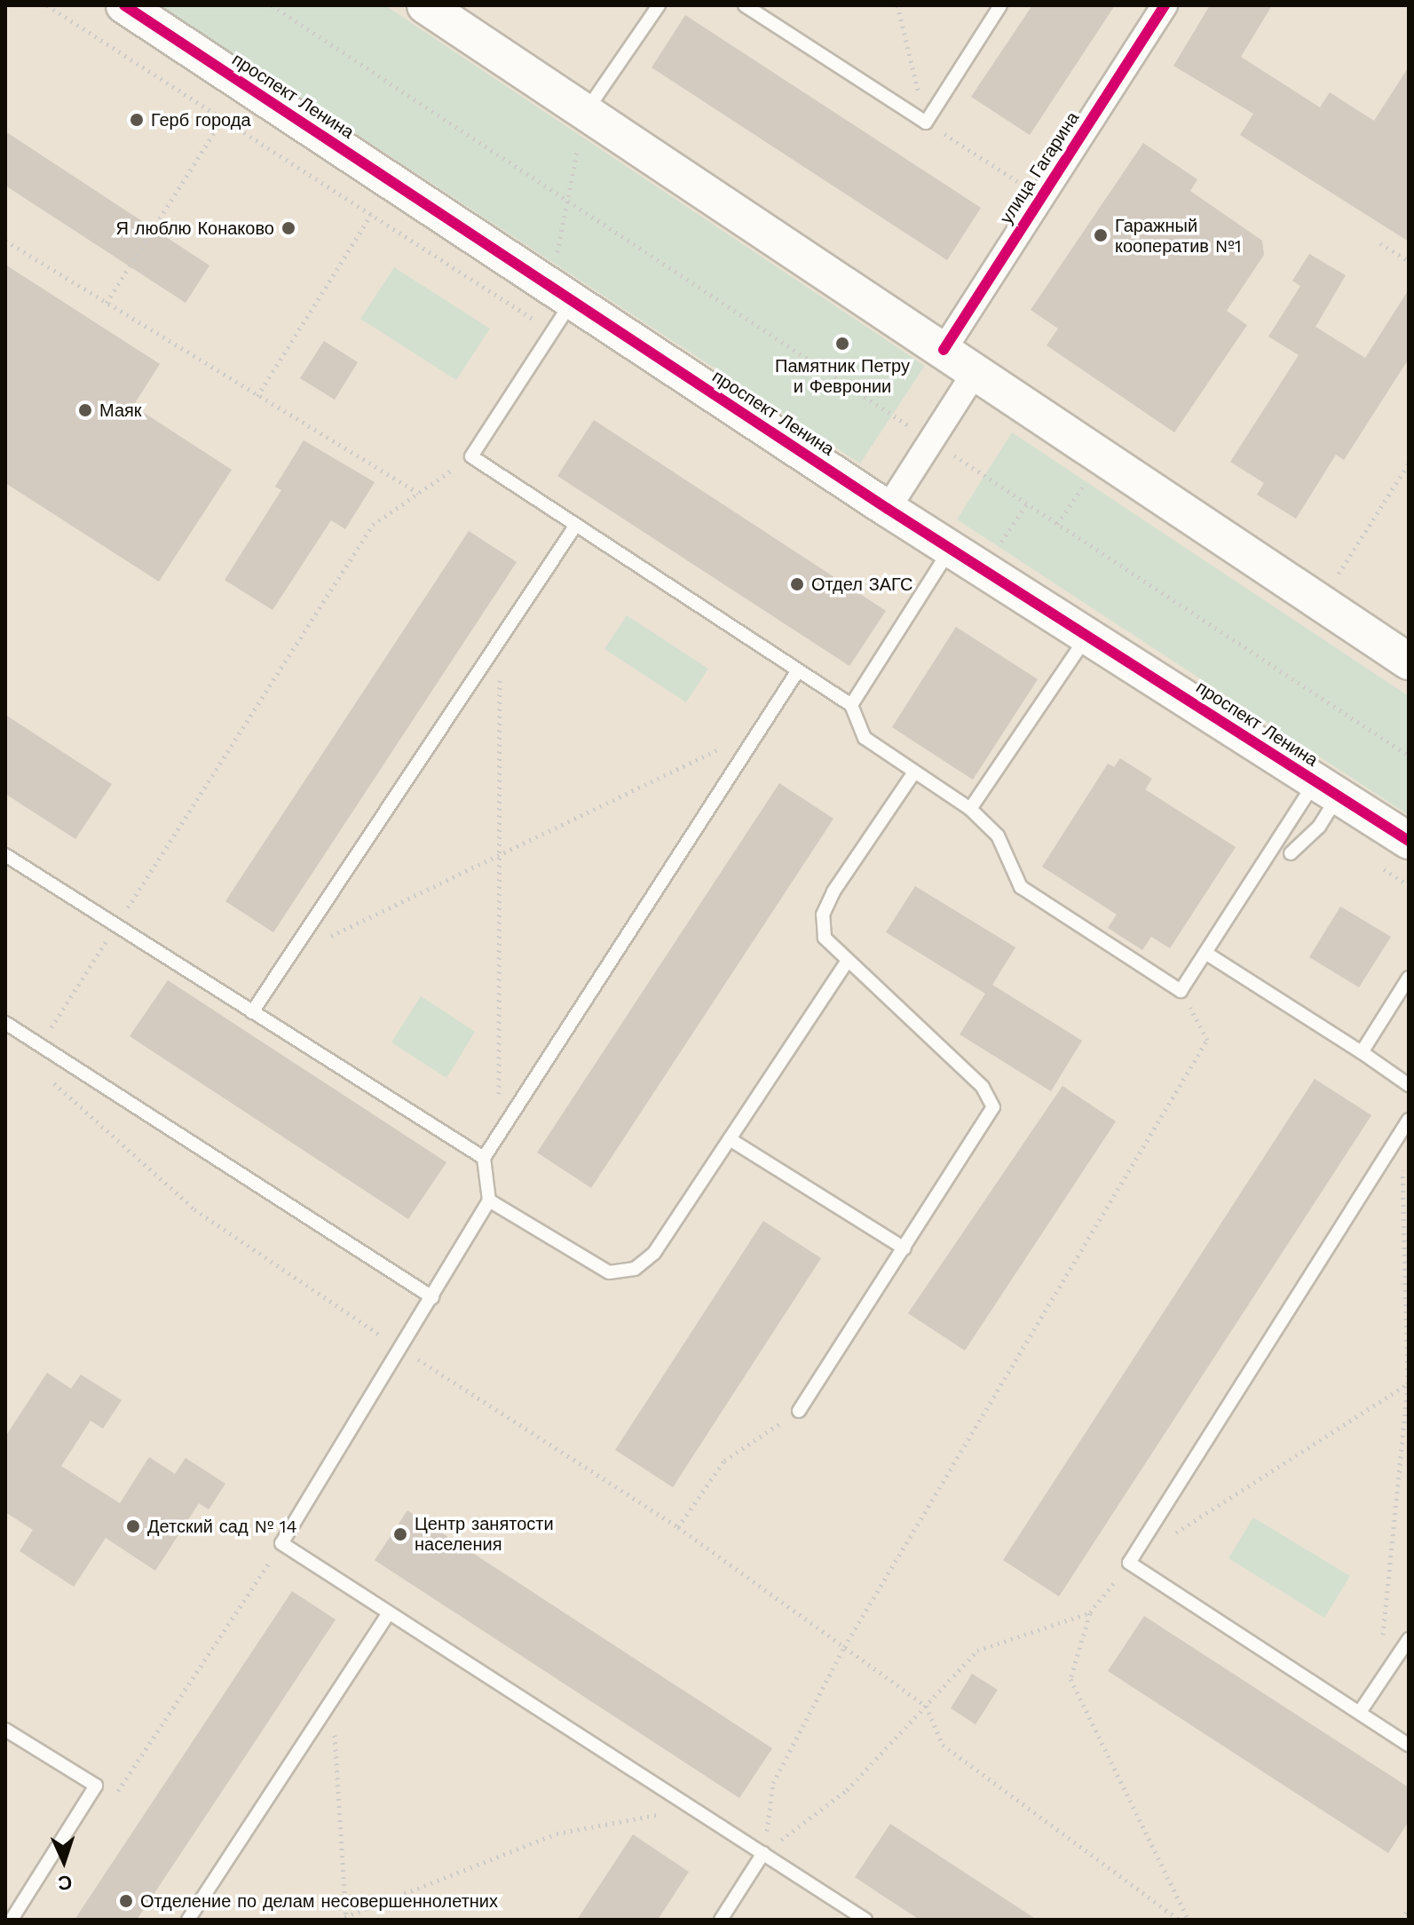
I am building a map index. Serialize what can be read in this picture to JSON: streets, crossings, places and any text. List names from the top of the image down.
{
  "streets": {
    "street": ["проспект Ленина", "улица Гагарина"]
  },
  "places": [
    "Герб города",
    "Я люблю Конаково",
    "Гаражный кооператив №1",
    "Памятник Петру и Февронии",
    "Маяк",
    "Отдел ЗАГС",
    "Детский сад № 14",
    "Центр занятости населения",
    "Отделение по делам несовершеннолетних"
  ],
  "north": "bottom"
}
